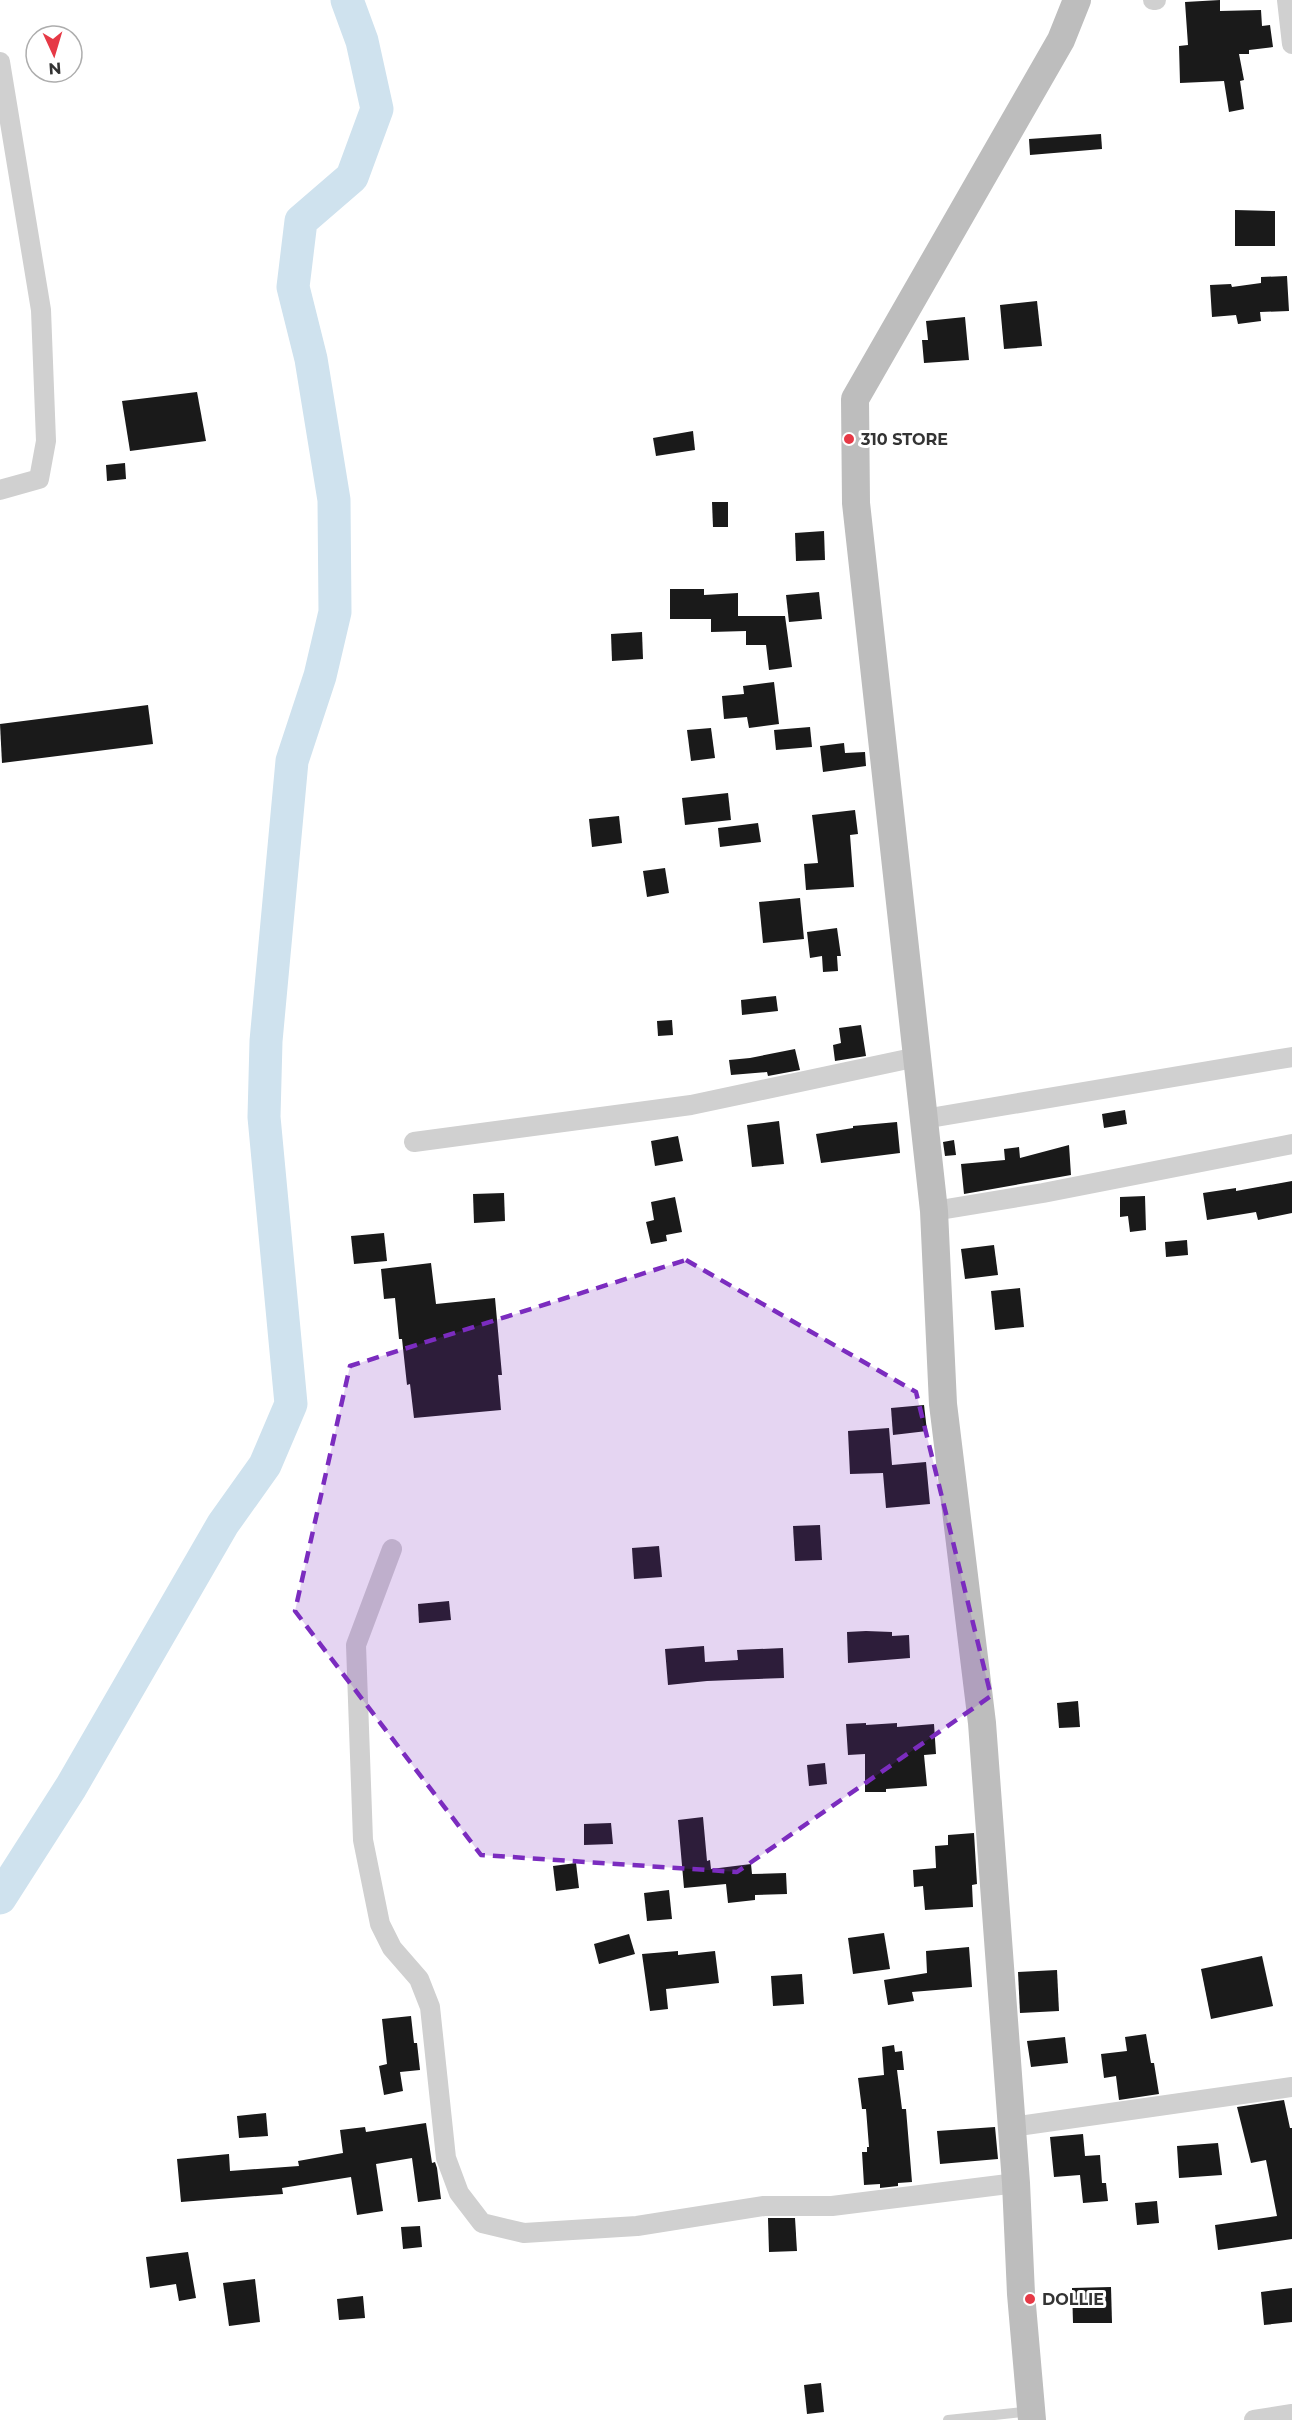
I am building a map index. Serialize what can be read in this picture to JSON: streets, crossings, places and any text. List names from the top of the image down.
{
  "places": ["310 STORE", "DOLLIE"],
  "north": "bottom"
}
